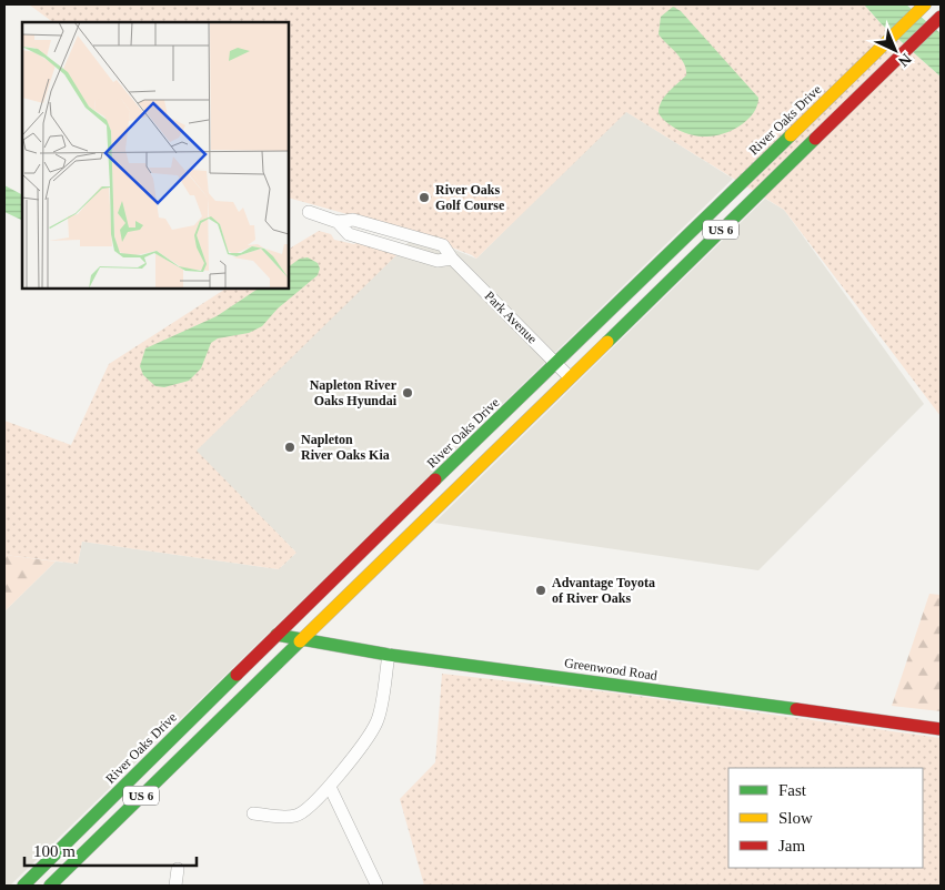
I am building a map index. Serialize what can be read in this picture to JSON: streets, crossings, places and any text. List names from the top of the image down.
{
  "streets": {
    "main road": ["River Oaks Drive", "US 6", "Greenwood Road"],
    "street": ["Park Avenue"]
  },
  "crossings": [
    ["River Oaks Drive", "Park Avenue"],
    ["River Oaks Drive", "Greenwood Road"],
    ["US 6", "Park Avenue"],
    ["US 6", "Greenwood Road"]
  ],
  "places": [
    "River Oaks Golf Course",
    "Napleton River Oaks Hyundai",
    "Napleton River Oaks Kia",
    "Advantage Toyota of River Oaks"
  ],
  "legend": ["Fast", "Slow", "Jam"],
  "scale_bar": "100 m",
  "north": "bottom right"
}
